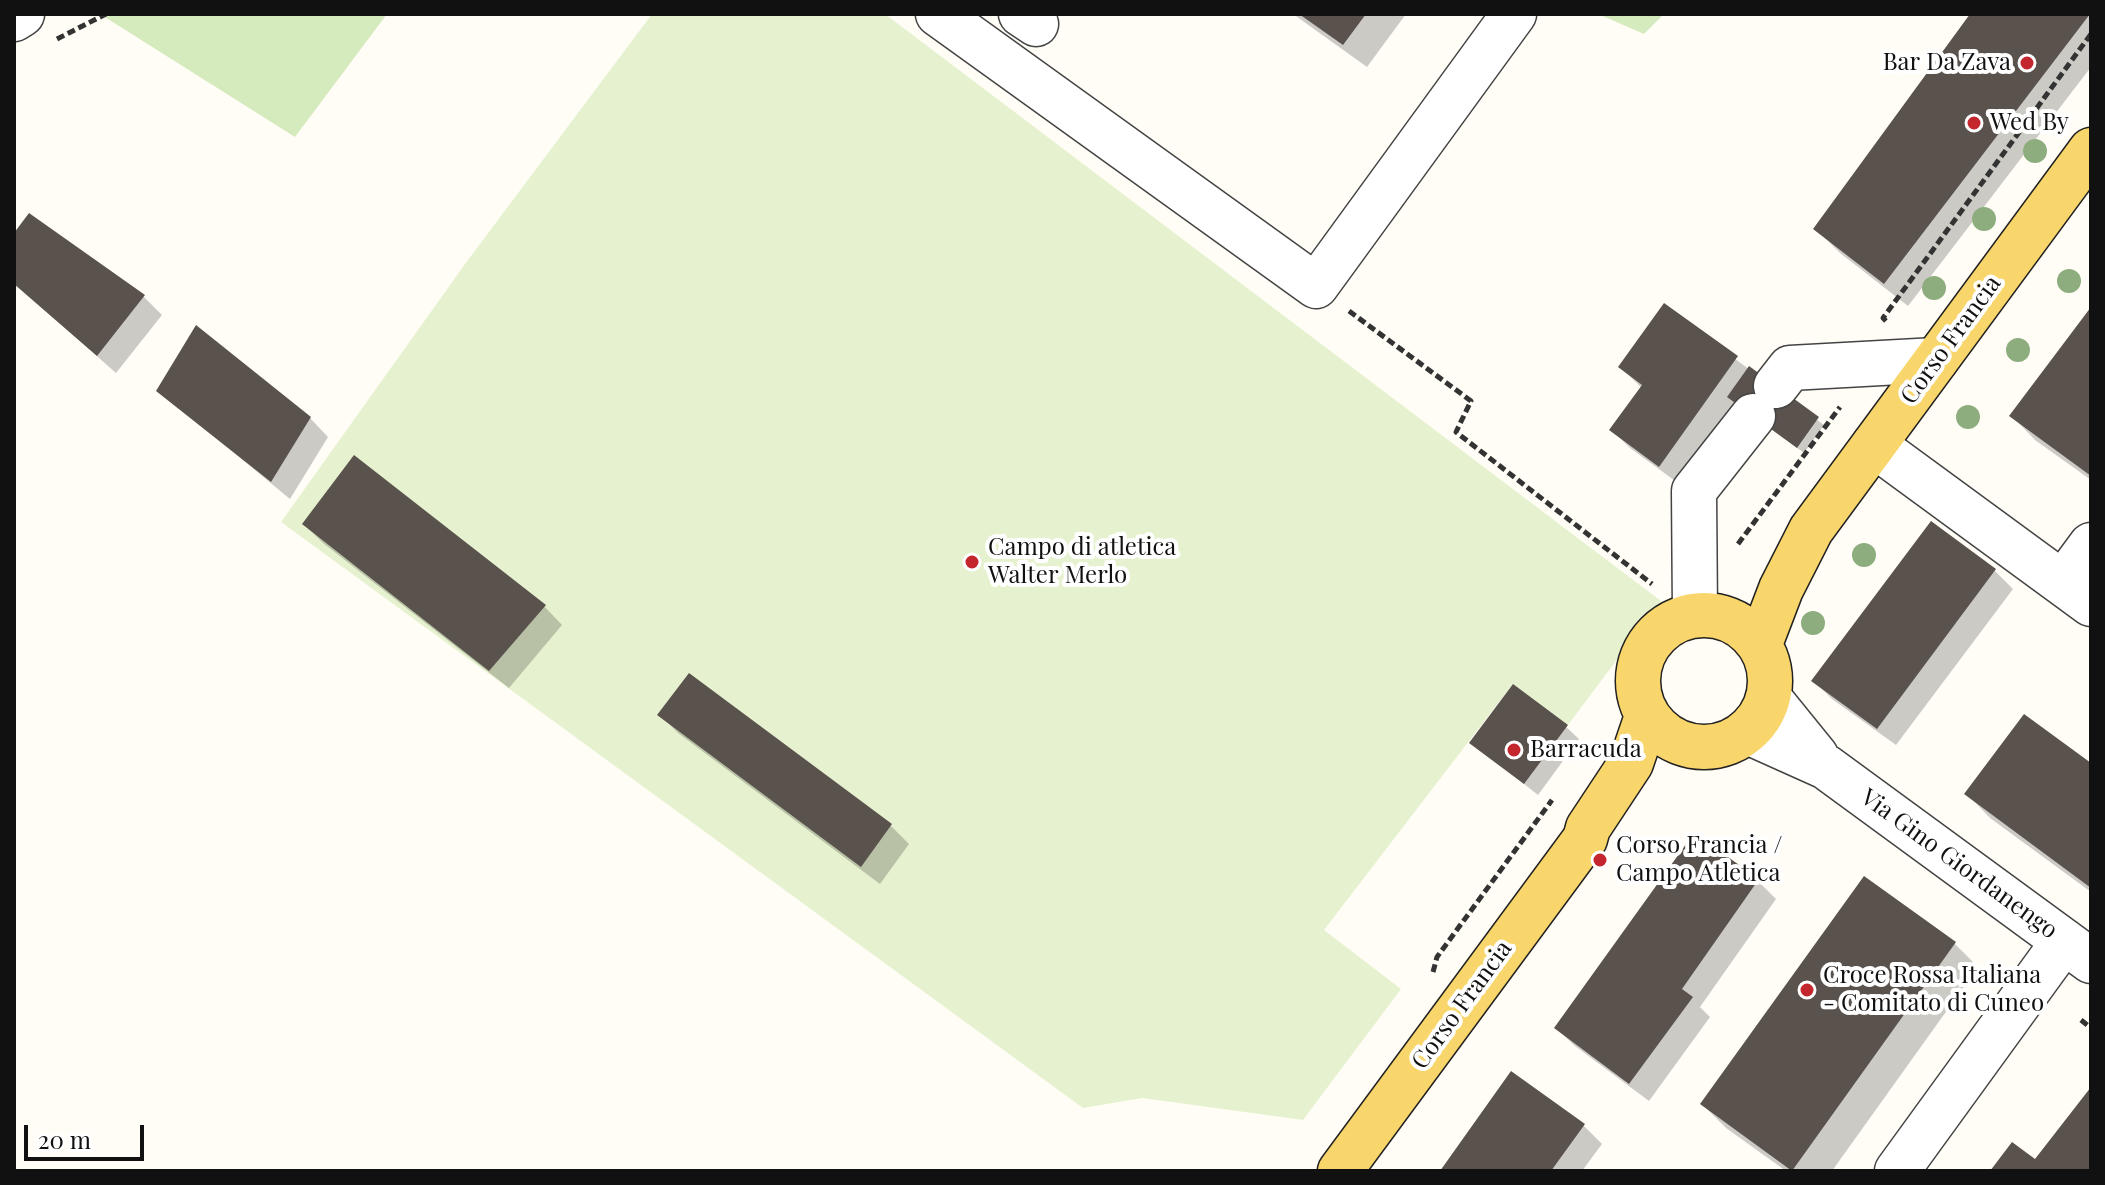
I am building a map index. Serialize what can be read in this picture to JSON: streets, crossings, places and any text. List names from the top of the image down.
{
  "streets": {
    "main road": ["Corso Francia"],
    "street": ["Via Gino Giordanengo"]
  },
  "crossings": [
    ["Corso Francia", "Via Gino Giordanengo"]
  ],
  "places": [
    "Bar Da Zava",
    "Wed By",
    "Campo di atletica Walter Merlo",
    "Barracuda",
    "Corso Francia / Campo Atletica",
    "Croce Rossa Italiana - Comitato di Cuneo"
  ],
  "scale_bar": "20 m"
}
